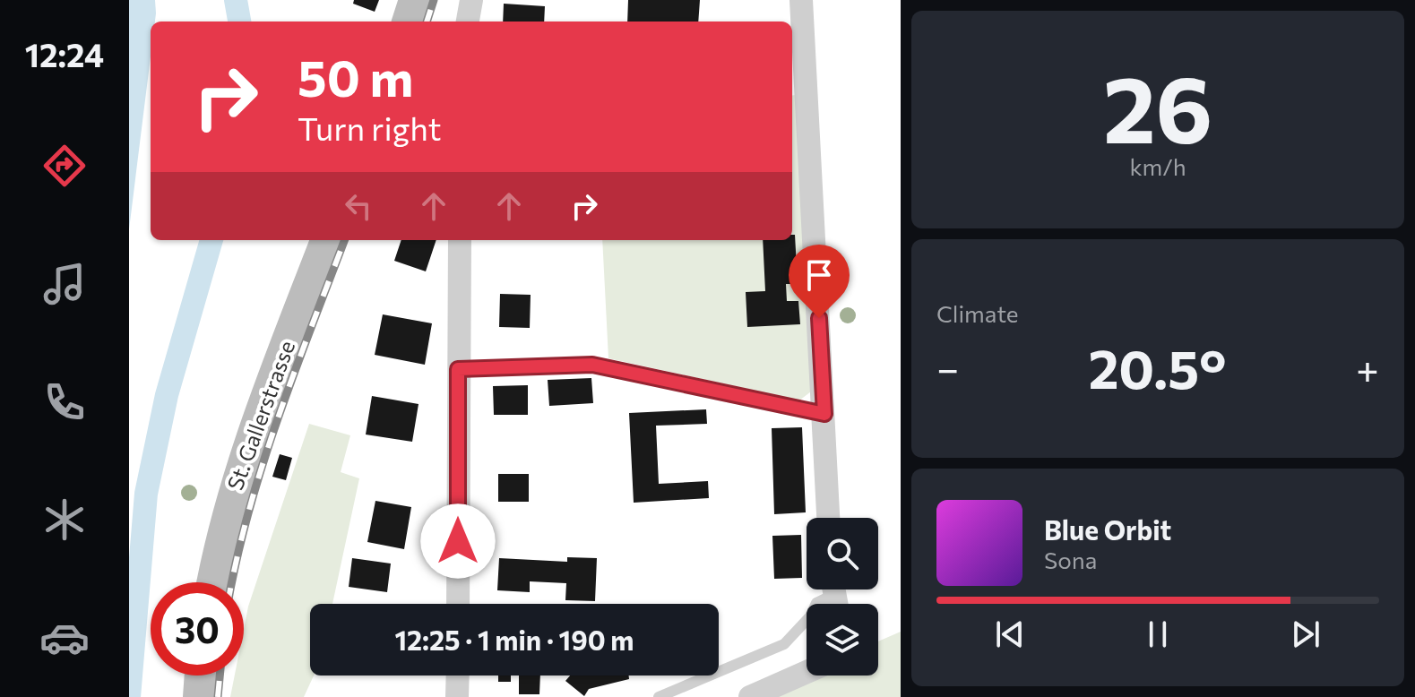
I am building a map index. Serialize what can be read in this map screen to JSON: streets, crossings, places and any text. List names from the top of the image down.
{
  "streets": {
    "main road": ["St. Gallerstrasse"]
  },
  "page": {
    "tabs": "12:24",
    "tile": [
      ["26", "km/h"],
      "Climate"
    ],
    "turn": ["50 m", "Turn right"],
    "heat": ["−", "20.5°", "+"],
    "song": ["Blue Orbit", "Sona"],
    "limit": "30",
    "trip": "12:25 · 1 min · 190 m"
  }
}
